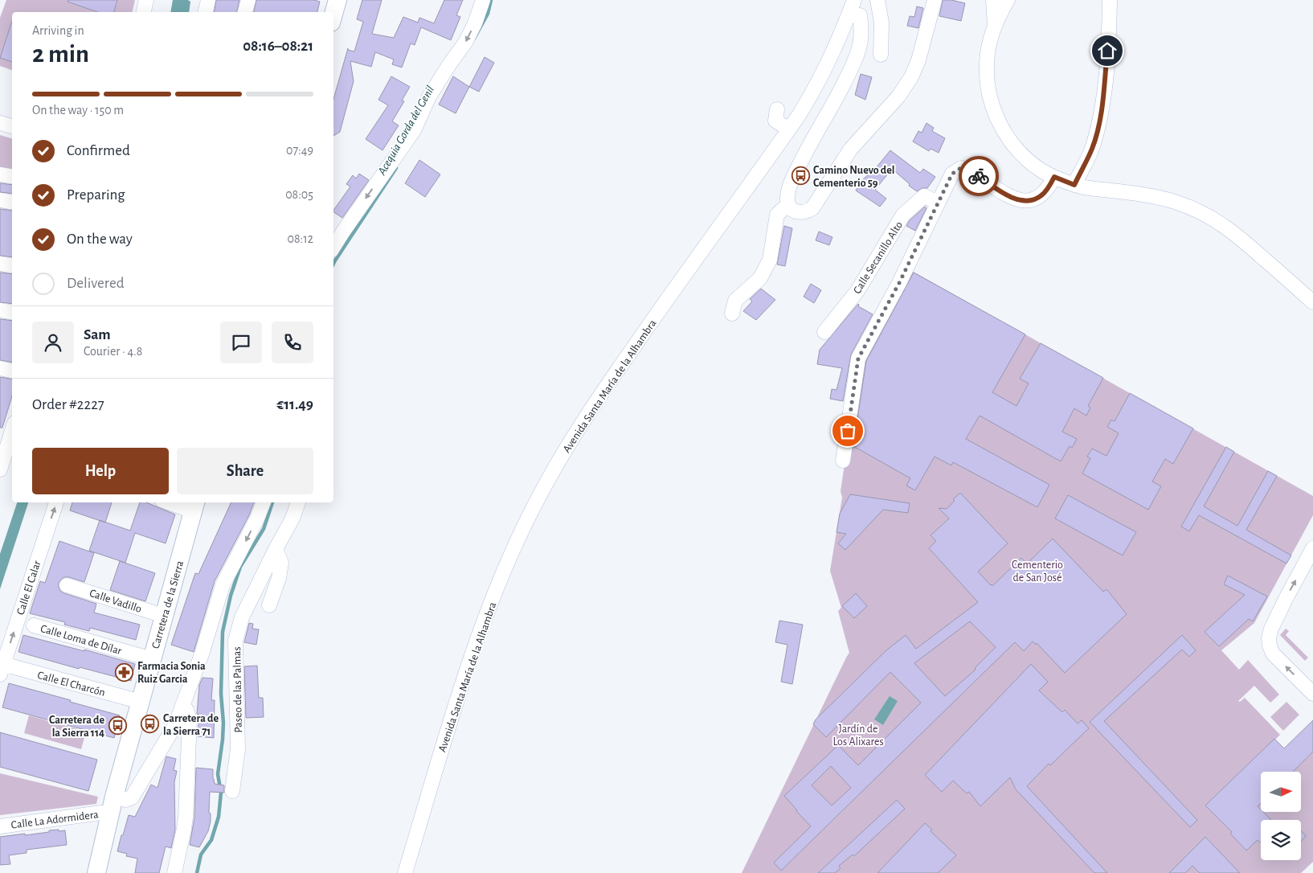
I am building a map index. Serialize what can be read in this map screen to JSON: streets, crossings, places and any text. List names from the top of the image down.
{
  "streets": {
    "main road": ["Carretera de la Sierra"],
    "street": [
      "Calle Secanillo Alto",
      "Avenida Santa María de la Alhambra",
      "Calle El Calar",
      "Calle Vadillo",
      "Calle Loma de Dílar",
      "Calle El Charcón",
      "Paseo de las Palmas",
      "Calle La Adormidera"
    ]
  },
  "crossings": [
    ["Calle El Calar", "Calle El Charcón"],
    ["Calle Vadillo", "Carretera de la Sierra"],
    ["Carretera de la Sierra", "Calle Loma de Dílar"],
    ["Carretera de la Sierra", "Calle El Charcón"],
    ["Carretera de la Sierra", "Calle La Adormidera"]
  ],
  "one_way": ["Calle El Calar"],
  "water": ["Acequia Gorda del Genil"],
  "parks": ["Cementerio de San José", "Jardín de Los Alixares"],
  "places": {
    "bus stop": ["Camino Nuevo del Cementerio 59", "Carretera de la Sierra 71", "Carretera de la Sierra 114"],
    "pharmacy": ["Farmacia Sonia Ruiz Garcia"]
  },
  "north": "right",
  "page": {
    "heading": ["2 min", "Arriving in", "08:16–08:21"],
    "panel": [
      "Sam",
      "Courier · 4.8",
      "Order #2227",
      "€11.49"
    ],
    "bar": "On the way · 150 m",
    "list": [
      ["Confirmed", "07:49"],
      ["Preparing", "08:05"],
      ["On the way", "08:12"],
      "Delivered"
    ],
    "buttons": ["Help", "Share"]
  }
}
